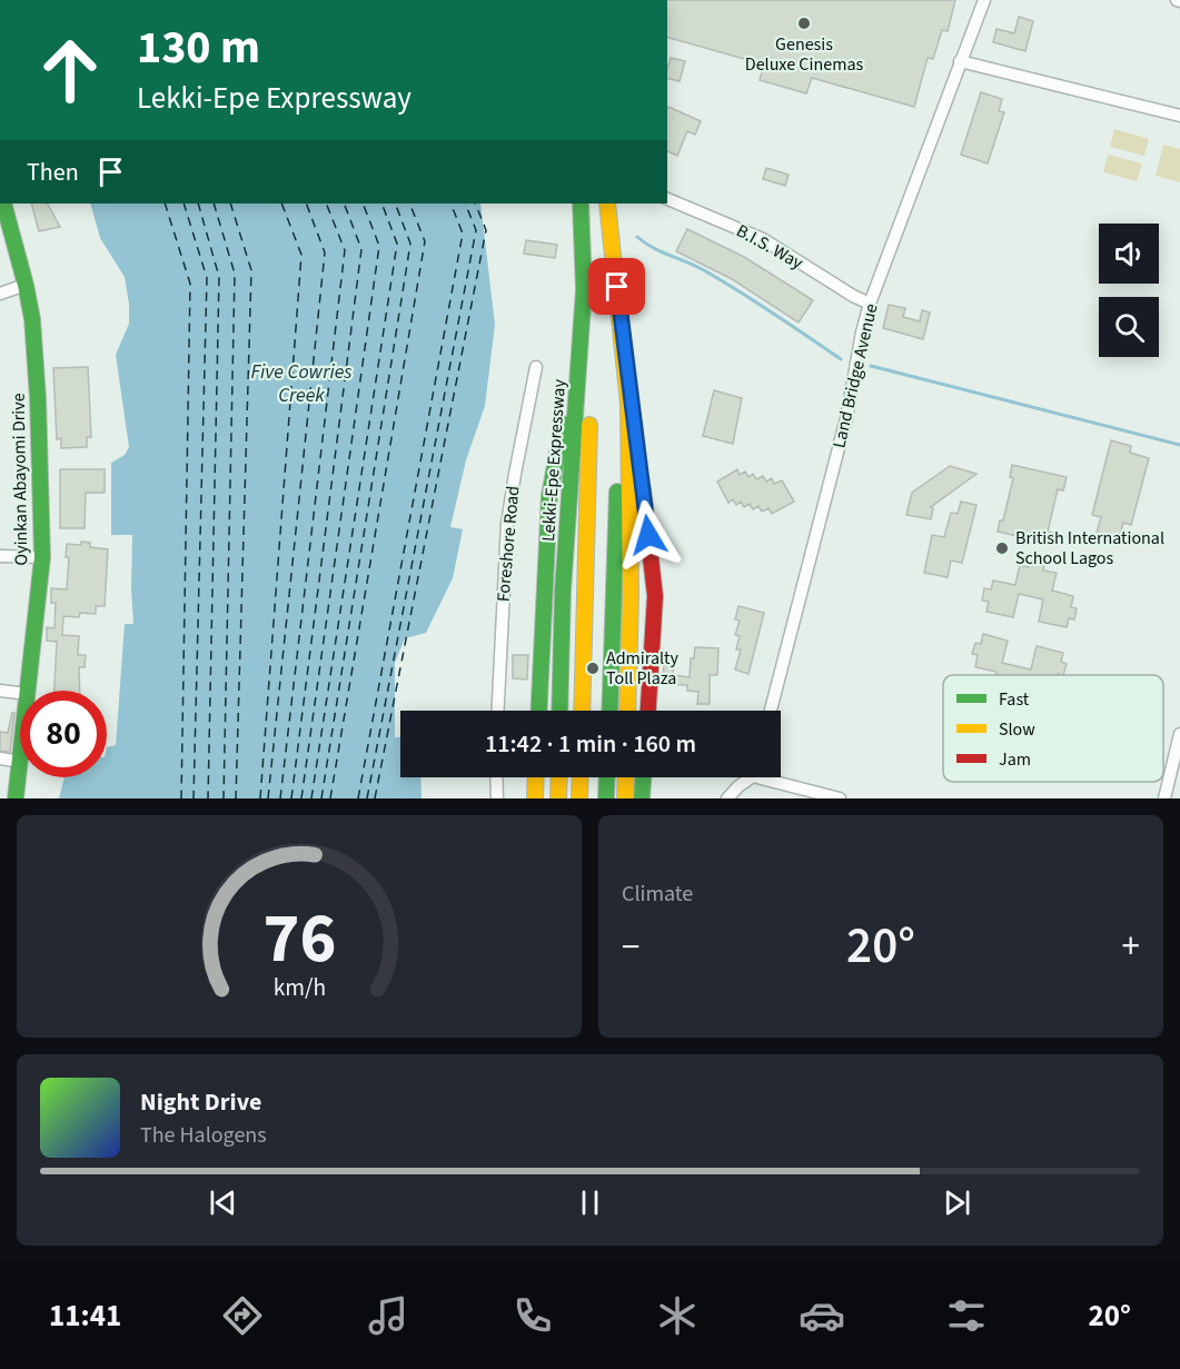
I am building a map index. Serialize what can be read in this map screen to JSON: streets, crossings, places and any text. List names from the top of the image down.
{
  "streets": {
    "main road": ["Lekki-Epe Expressway", "Oyinkan Abayomi Drive"],
    "street": ["B.I.S. Way", "Land Bridge Avenue", "Foreshore Road"]
  },
  "crossings": [
    ["B.I.S. Way", "Land Bridge Avenue"]
  ],
  "water": ["Five Cowries Creek"],
  "places": ["Genesis Deluxe Cinemas", "British International School Lagos", "Admiralty Toll Plaza"],
  "legend": ["Fast", "Slow", "Jam"],
  "page": {
    "turn": ["130 m", "Lekki-Epe Expressway"],
    "then": "Then",
    "limit": "80",
    "trip": "11:42 · 1 min · 160 m",
    "tile": "Climate",
    "heat": ["−", "20°", "+"],
    "song": ["Night Drive", "The Halogens"],
    "tabs": ["11:41", "20°"],
    "gauge": ["76", "km/h"]
  }
}
